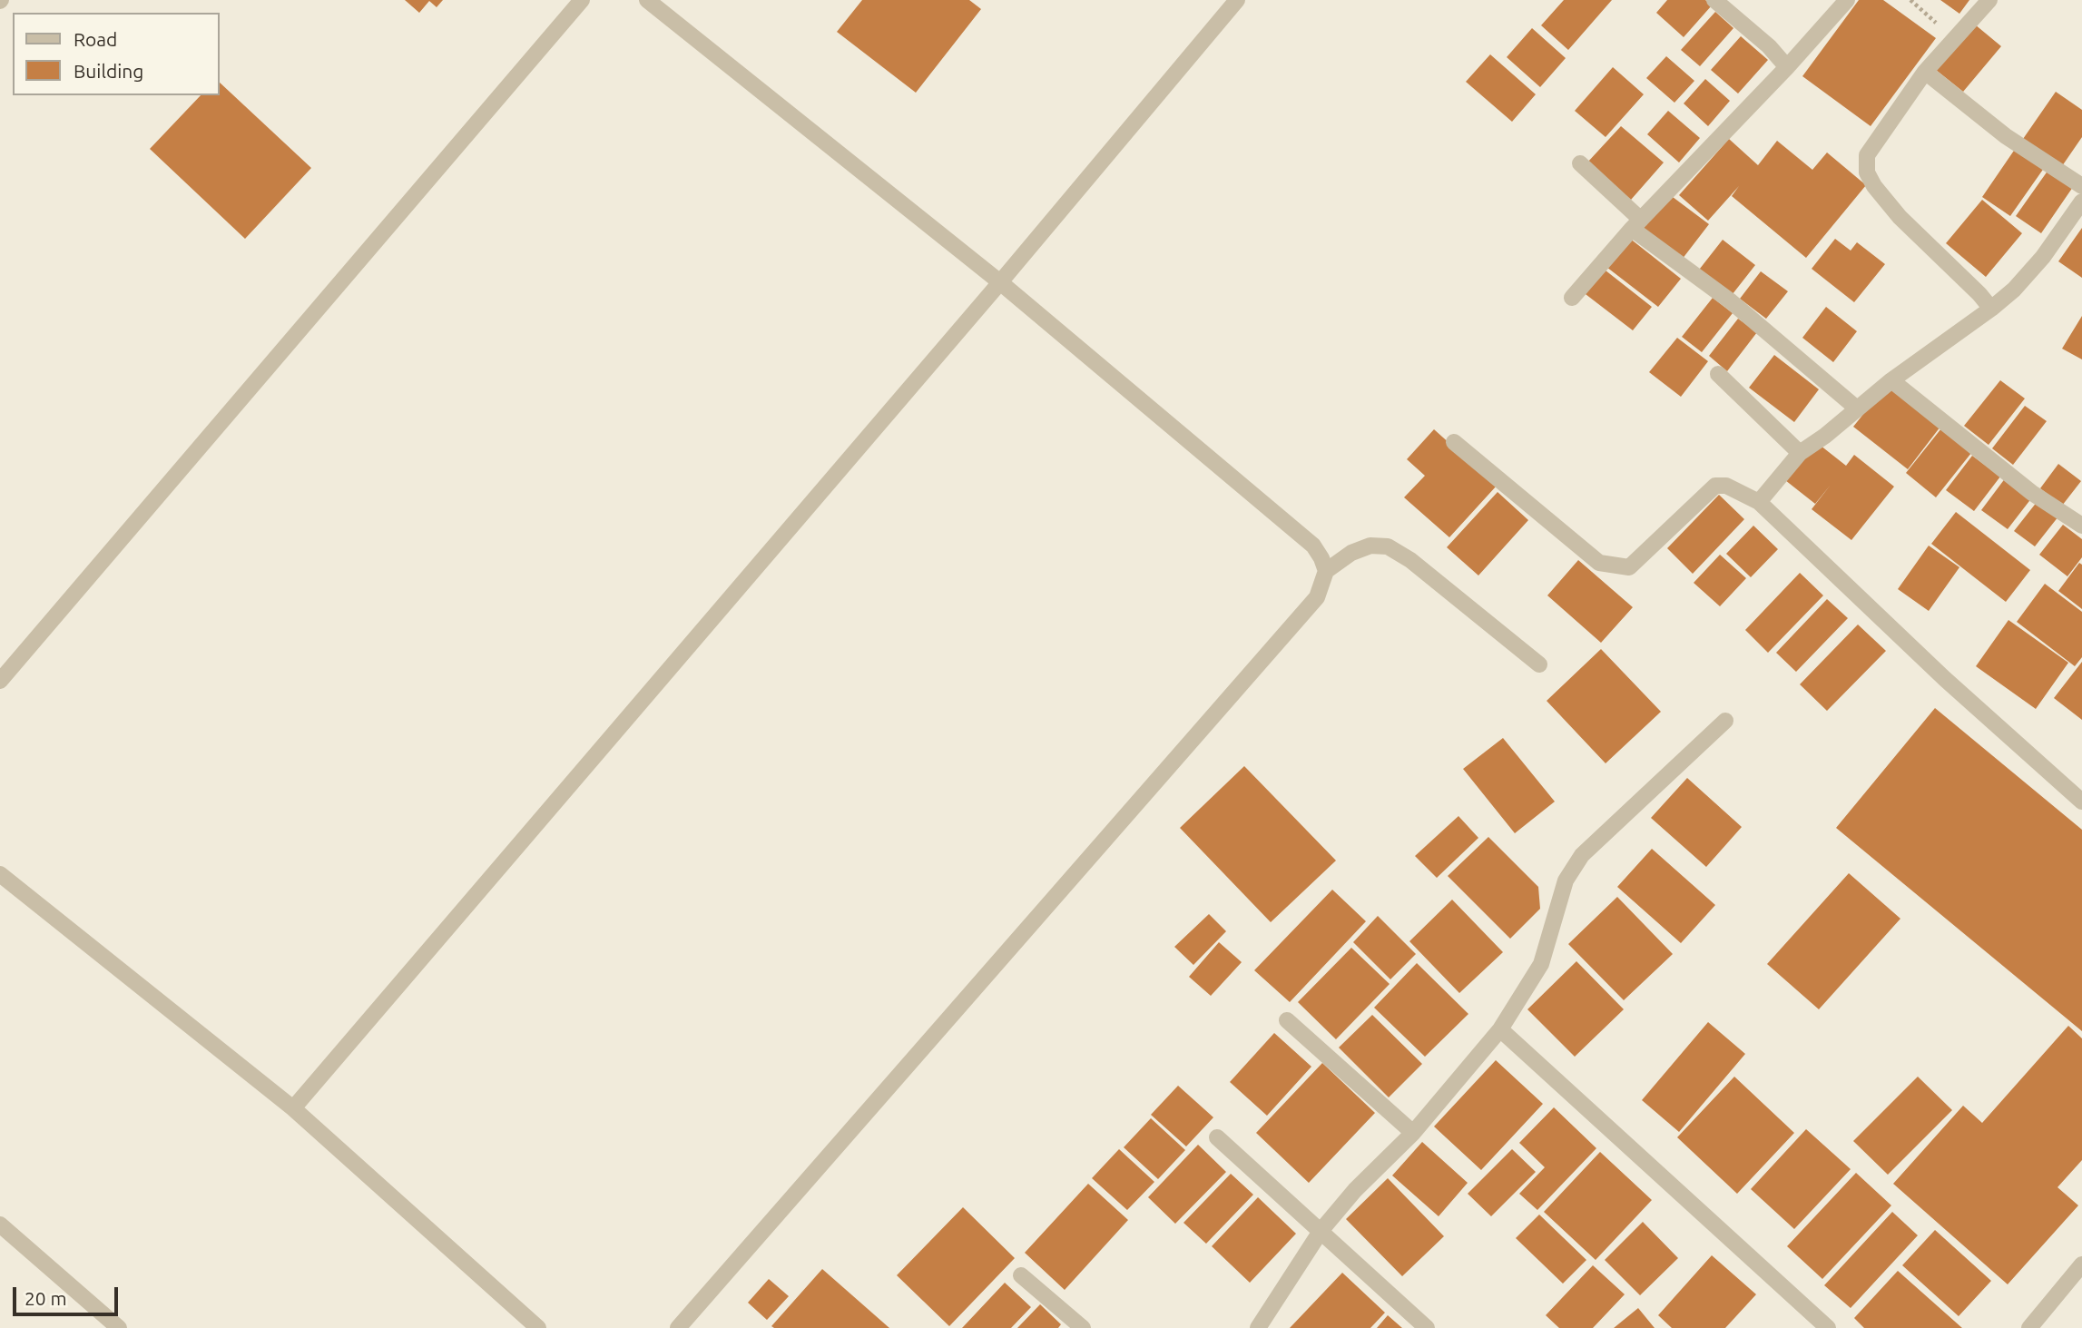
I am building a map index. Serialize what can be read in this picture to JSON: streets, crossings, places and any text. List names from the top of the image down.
{
  "legend": ["Road", "Building"],
  "scale_bar": "20 m"
}
